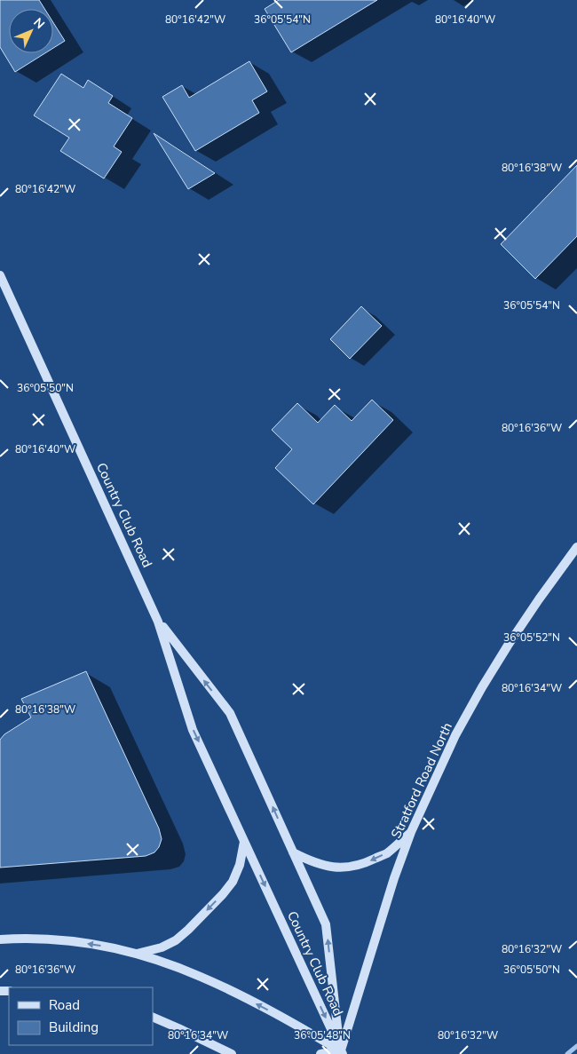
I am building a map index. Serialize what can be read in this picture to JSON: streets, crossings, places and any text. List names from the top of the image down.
{
  "streets": {
    "main road": ["Country Club Road", "Stratford Road North"]
  },
  "crossings": [
    ["Country Club Road", "Stratford Road North"]
  ],
  "legend": ["Road", "Building"],
  "north": "top right",
  "coordinates": [
    "80°16'42\"W",
    "80°16'40\"W",
    "36°05'54\"N",
    "80°16'38\"W",
    "36°05'50\"N",
    "80°16'36\"W",
    "36°05'52\"N",
    "80°16'34\"W",
    "80°16'32\"W",
    "36°05'48\"N"
  ]
}
